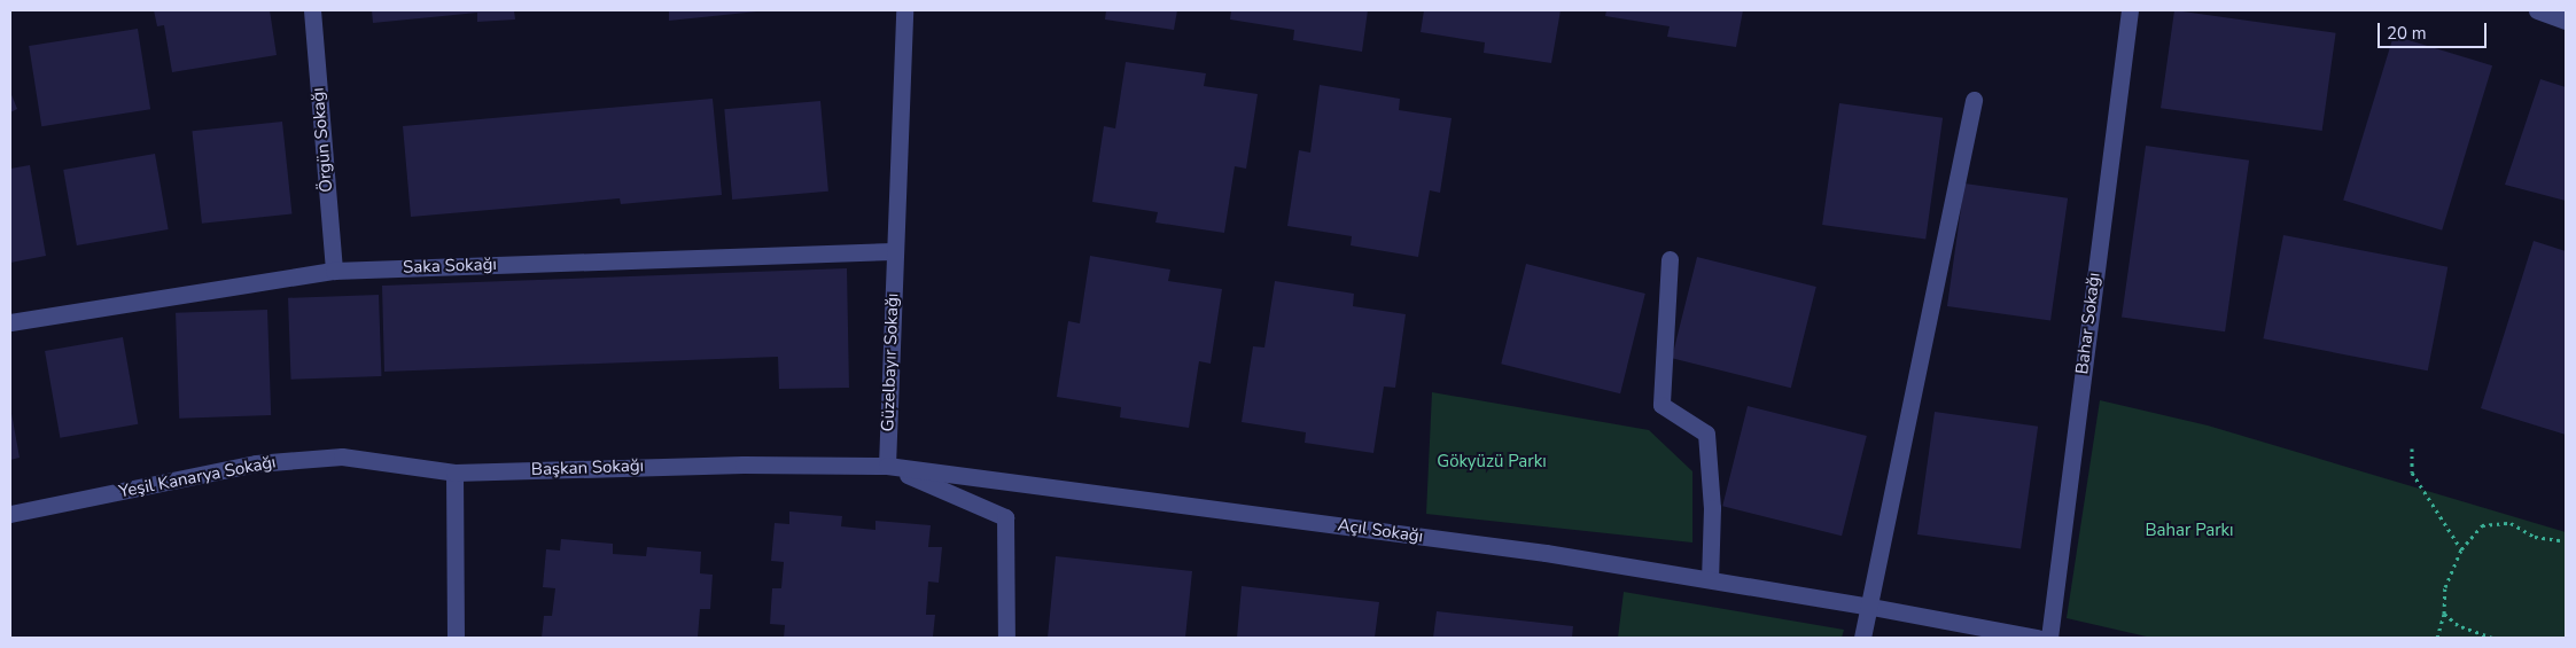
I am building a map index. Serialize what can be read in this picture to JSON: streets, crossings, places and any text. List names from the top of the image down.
{
  "streets": {
    "street": [
      "Örgün Sokağı",
      "Saka Sokağı",
      "Bahar Sokağı",
      "Güzelbayır Sokağı",
      "Başkan Sokağı",
      "Yeşil Kanarya Sokağı",
      "Açıl Sokağı"
    ]
  },
  "crossings": [
    ["Örgün Sokağı", "Saka Sokağı"],
    ["Saka Sokağı", "Güzelbayır Sokağı"],
    ["Güzelbayır Sokağı", "Başkan Sokağı"],
    ["Güzelbayır Sokağı", "Açıl Sokağı"],
    ["Başkan Sokağı", "Yeşil Kanarya Sokağı"],
    ["Başkan Sokağı", "Açıl Sokağı"]
  ],
  "parks": ["Gökyüzü Parkı", "Bahar Parkı"],
  "scale_bar": "20 m"
}
